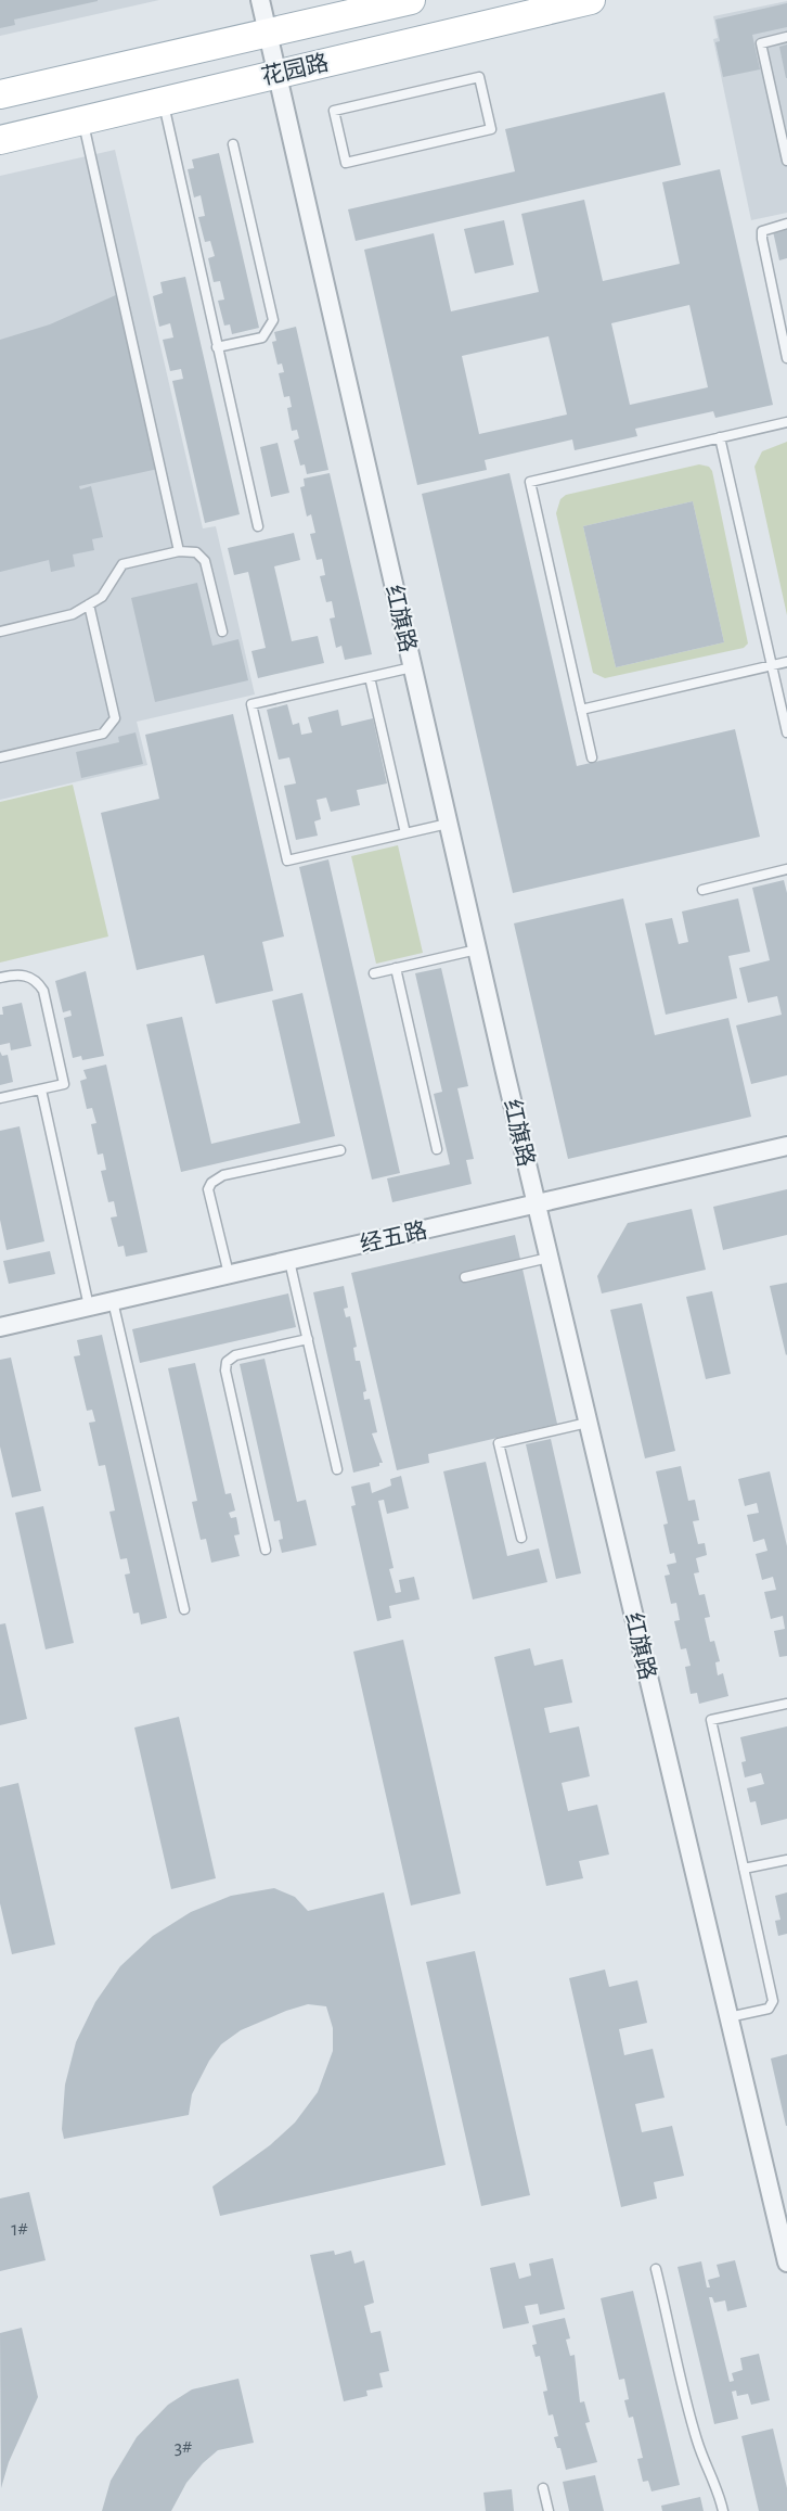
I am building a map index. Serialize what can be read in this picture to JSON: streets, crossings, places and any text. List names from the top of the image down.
{
  "streets": {
    "main road": ["花园路"],
    "street": ["红旗路", "经五路"]
  },
  "crossings": [
    ["花园路", "红旗路"],
    ["红旗路", "经五路"]
  ],
  "house_numbers": ["1#", "3#"]
}
